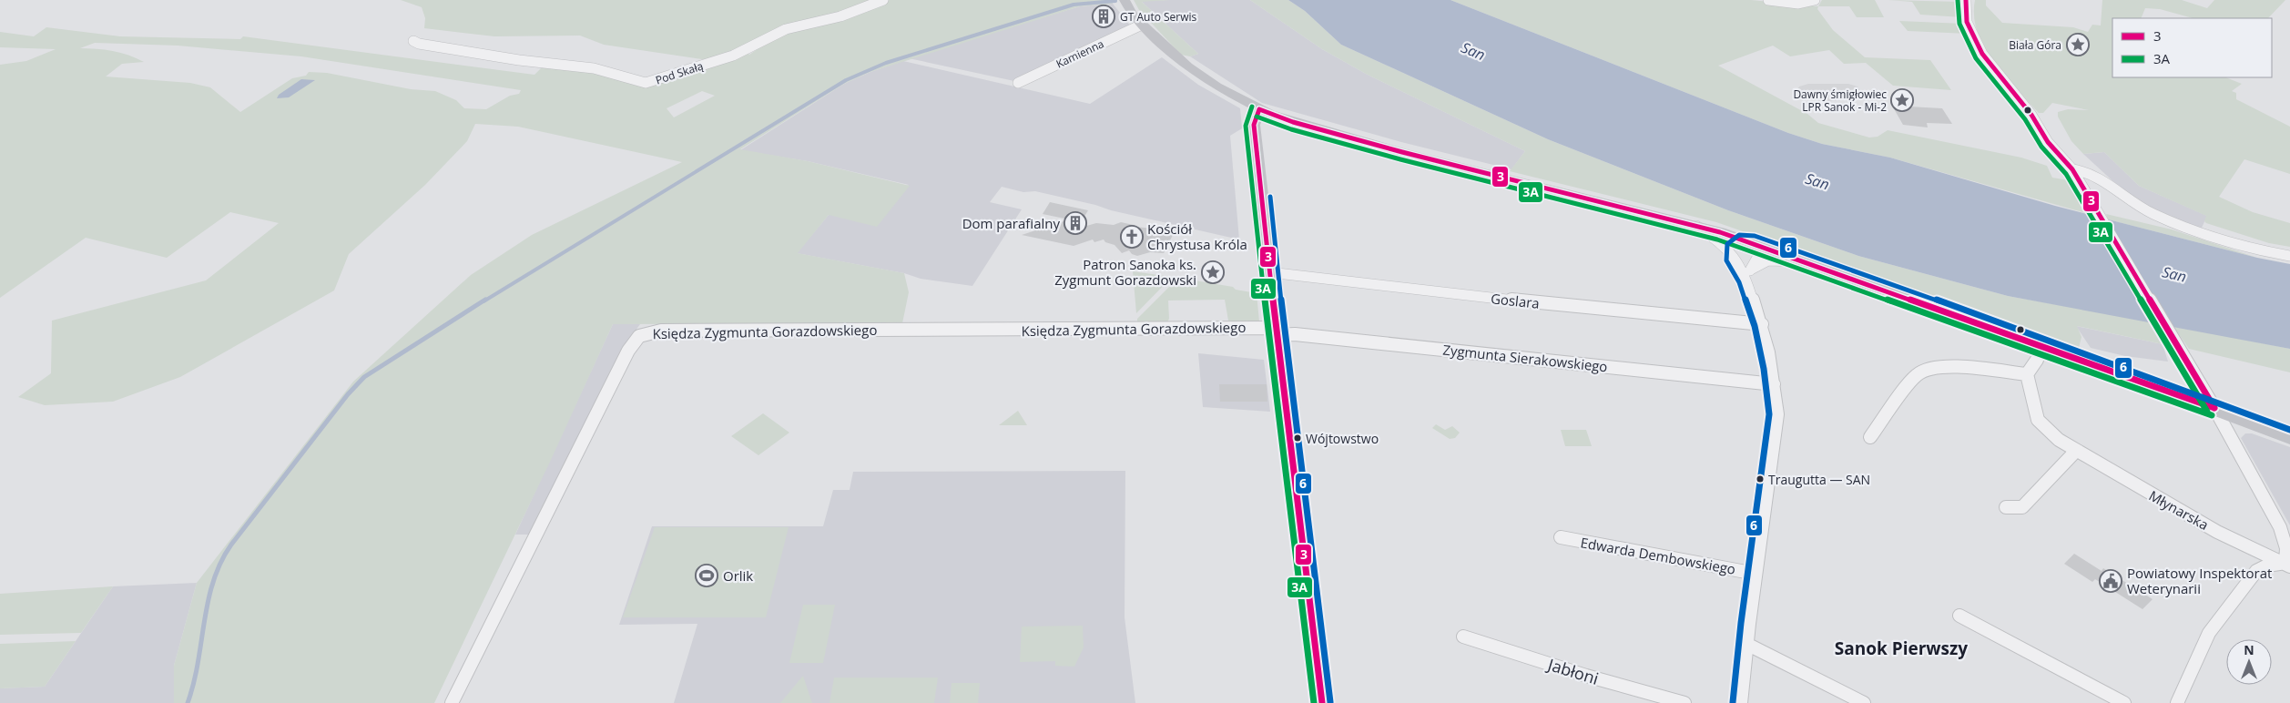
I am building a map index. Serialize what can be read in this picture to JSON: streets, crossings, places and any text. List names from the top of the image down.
{
  "streets": {
    "street": [
      "Kamienna",
      "Pod Skałą",
      "Goslara",
      "Księdza Zygmunta Gorazdowskiego",
      "Zygmunta Sierakowskiego",
      "Młynarska",
      "Edwarda Dembowskiego",
      "Jabłoni"
    ]
  },
  "crossings": [
    ["Księdza Zygmunta Gorazdowskiego", "Zygmunta Sierakowskiego"]
  ],
  "districts": ["Sanok Pierwszy"],
  "water": ["San"],
  "places": {
    "building": ["GT Auto Serwis", "Dom parafialny"],
    "place": ["Biała Góra", "Dawny śmigłowiec LPR Sanok - Mi-2", "Patron Sanoka ks. Zygmunt Gorazdowski"],
    "church": ["Kościół Chrystusa Króla"],
    "other": ["Wójtowstwo", "Traugutta — SAN"],
    "sports": ["Orlik"],
    "public building": ["Powiatowy Inspektorat Weterynarii"]
  },
  "lines": ["transit line 3", "transit line 3A", "transit line 6"],
  "legend": ["3", "3A"],
  "north": "top"
}
